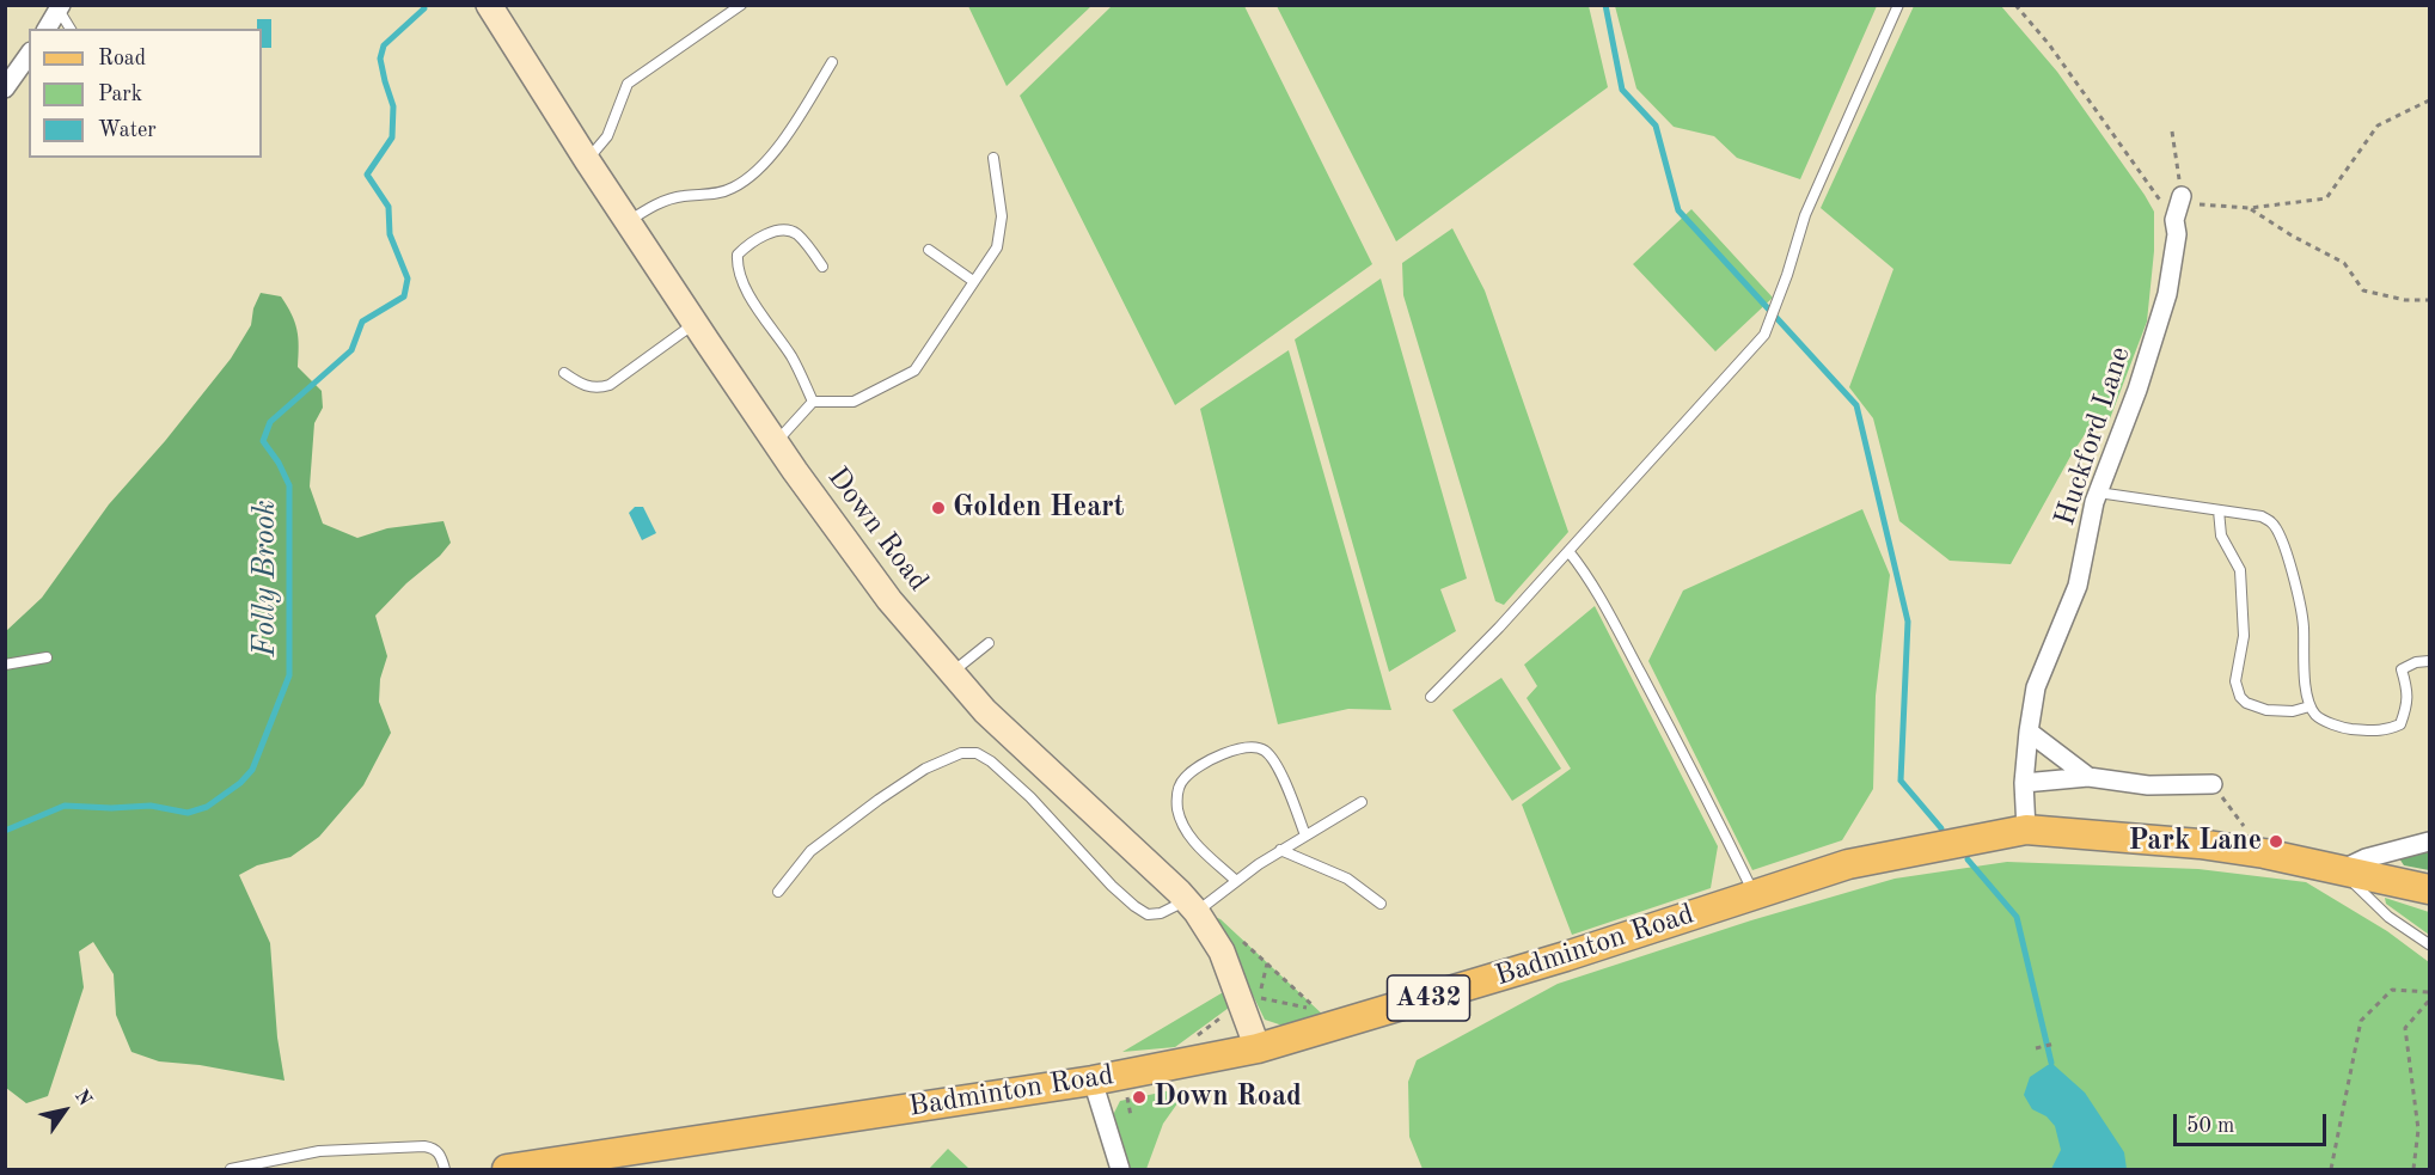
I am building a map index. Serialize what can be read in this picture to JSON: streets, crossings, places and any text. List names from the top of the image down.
{
  "streets": {
    "main road": ["Badminton Road", "A432"],
    "street": ["Huckford Lane", "Down Road"]
  },
  "crossings": [
    ["Huckford Lane", "Badminton Road"],
    ["Down Road", "Badminton Road"]
  ],
  "water": ["Folly Brook"],
  "places": ["Golden Heart", "Park Lane", "Down Road"],
  "legend": ["Road", "Park", "Water"],
  "scale_bar": "50 m",
  "north": "top right"
}
